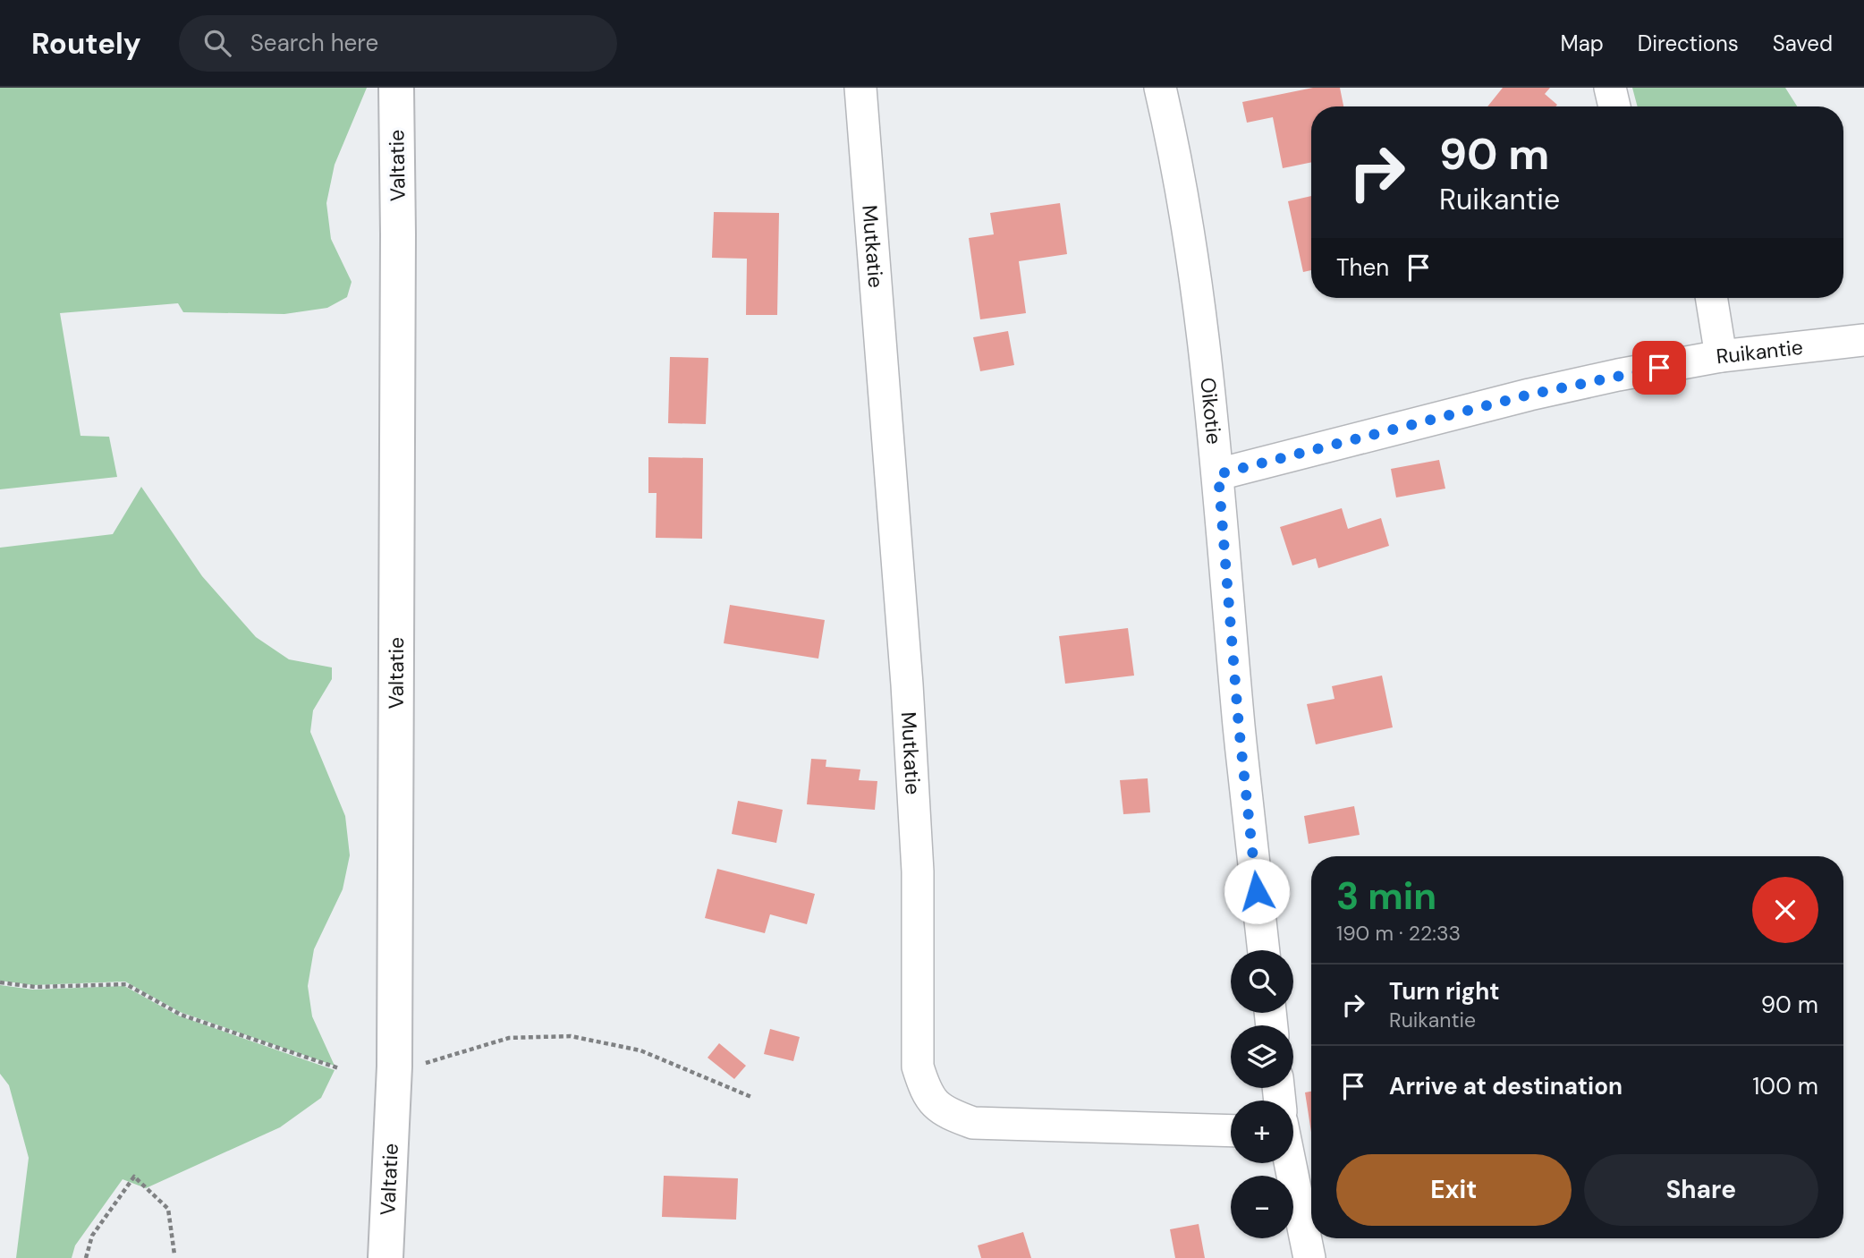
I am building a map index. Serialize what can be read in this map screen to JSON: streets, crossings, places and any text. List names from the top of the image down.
{
  "streets": {
    "highway": ["Valtatie"],
    "street": ["Mutkatie", "Ruikantie", "Oikotie"]
  },
  "crossings": [
    ["Ruikantie", "Oikotie"]
  ],
  "page": {
    "header": "Routely",
    "search": "Search here",
    "nav": ["Map", "Directions", "Saved"],
    "turn": ["90 m", "Ruikantie"],
    "then": "Then",
    "heading": ["3 min", "190 m · 22:33"],
    "map_buttons": ["+", "−"],
    "list": [
      {
        "name": "Turn right",
        "note": "Ruikantie",
        "value": "90 m"
      },
      {
        "name": "Arrive at destination",
        "value": "100 m"
      }
    ],
    "buttons": ["Exit", "Share"]
  }
}
